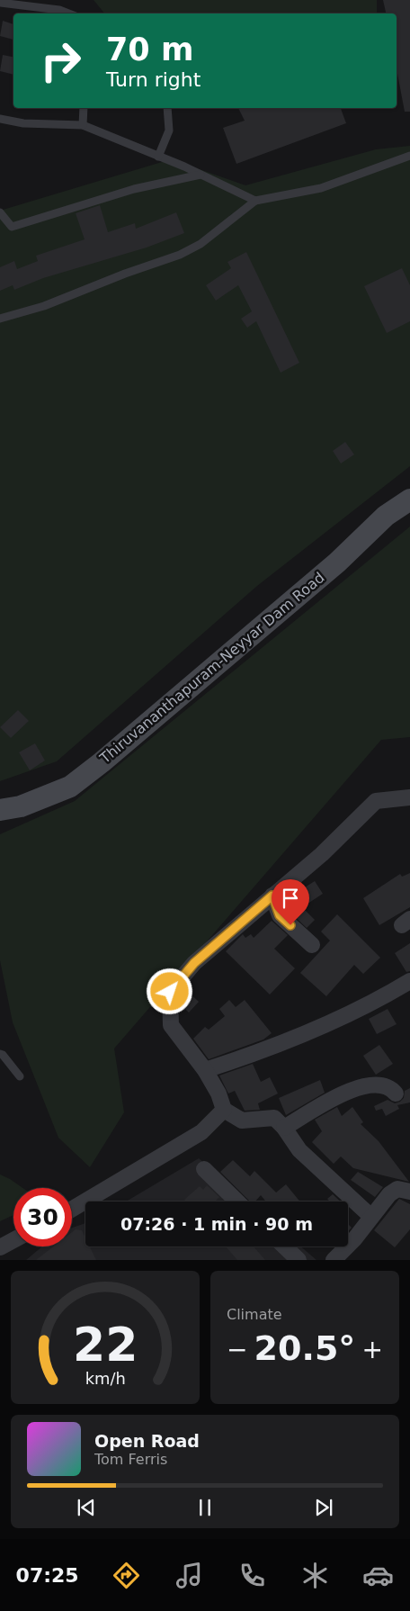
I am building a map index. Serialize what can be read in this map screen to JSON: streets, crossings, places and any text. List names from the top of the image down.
{
  "streets": {
    "main road": ["Thiruvananthapuram-Neyyar Dam Road"]
  },
  "page": {
    "turn": ["70 m", "Turn right"],
    "limit": "30",
    "trip": "07:26 · 1 min · 90 m",
    "tile": "Climate",
    "heat": ["−", "20.5°", "+"],
    "song": ["Open Road", "Tom Ferris"],
    "tabs": "07:25",
    "gauge": ["22", "km/h"]
  }
}
